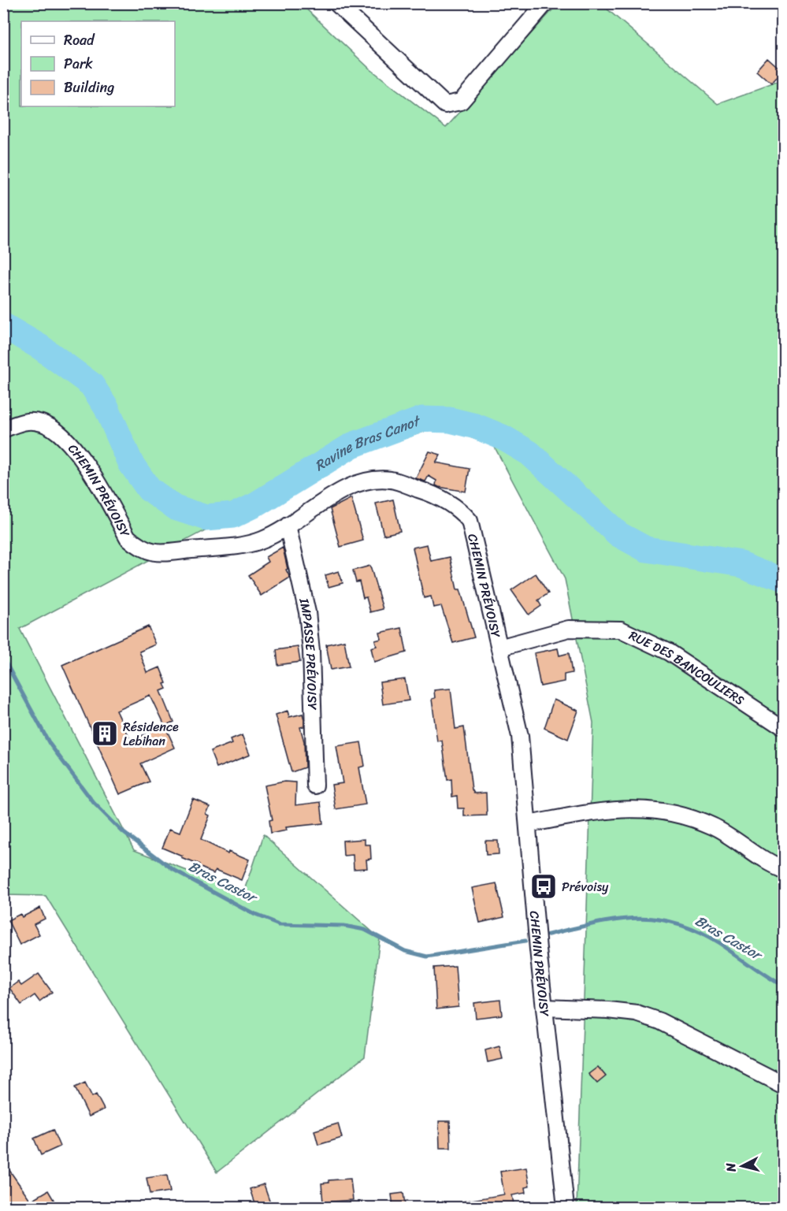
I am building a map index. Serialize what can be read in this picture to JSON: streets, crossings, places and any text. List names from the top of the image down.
{
  "streets": {
    "street": ["CHEMIN PRÉVOISY", "IMPASSE PRÉVOISY", "RUE DES BANCOULIERS"]
  },
  "crossings": [
    ["CHEMIN PRÉVOISY", "IMPASSE PRÉVOISY"],
    ["CHEMIN PRÉVOISY", "RUE DES BANCOULIERS"]
  ],
  "water": ["Ravine Bras Canot", "Bras Castor"],
  "places": {
    "building": ["Résidence Lebihan"],
    "bus stop": ["Prévoisy"]
  },
  "legend": ["Road", "Park", "Building"],
  "north": "left"
}
